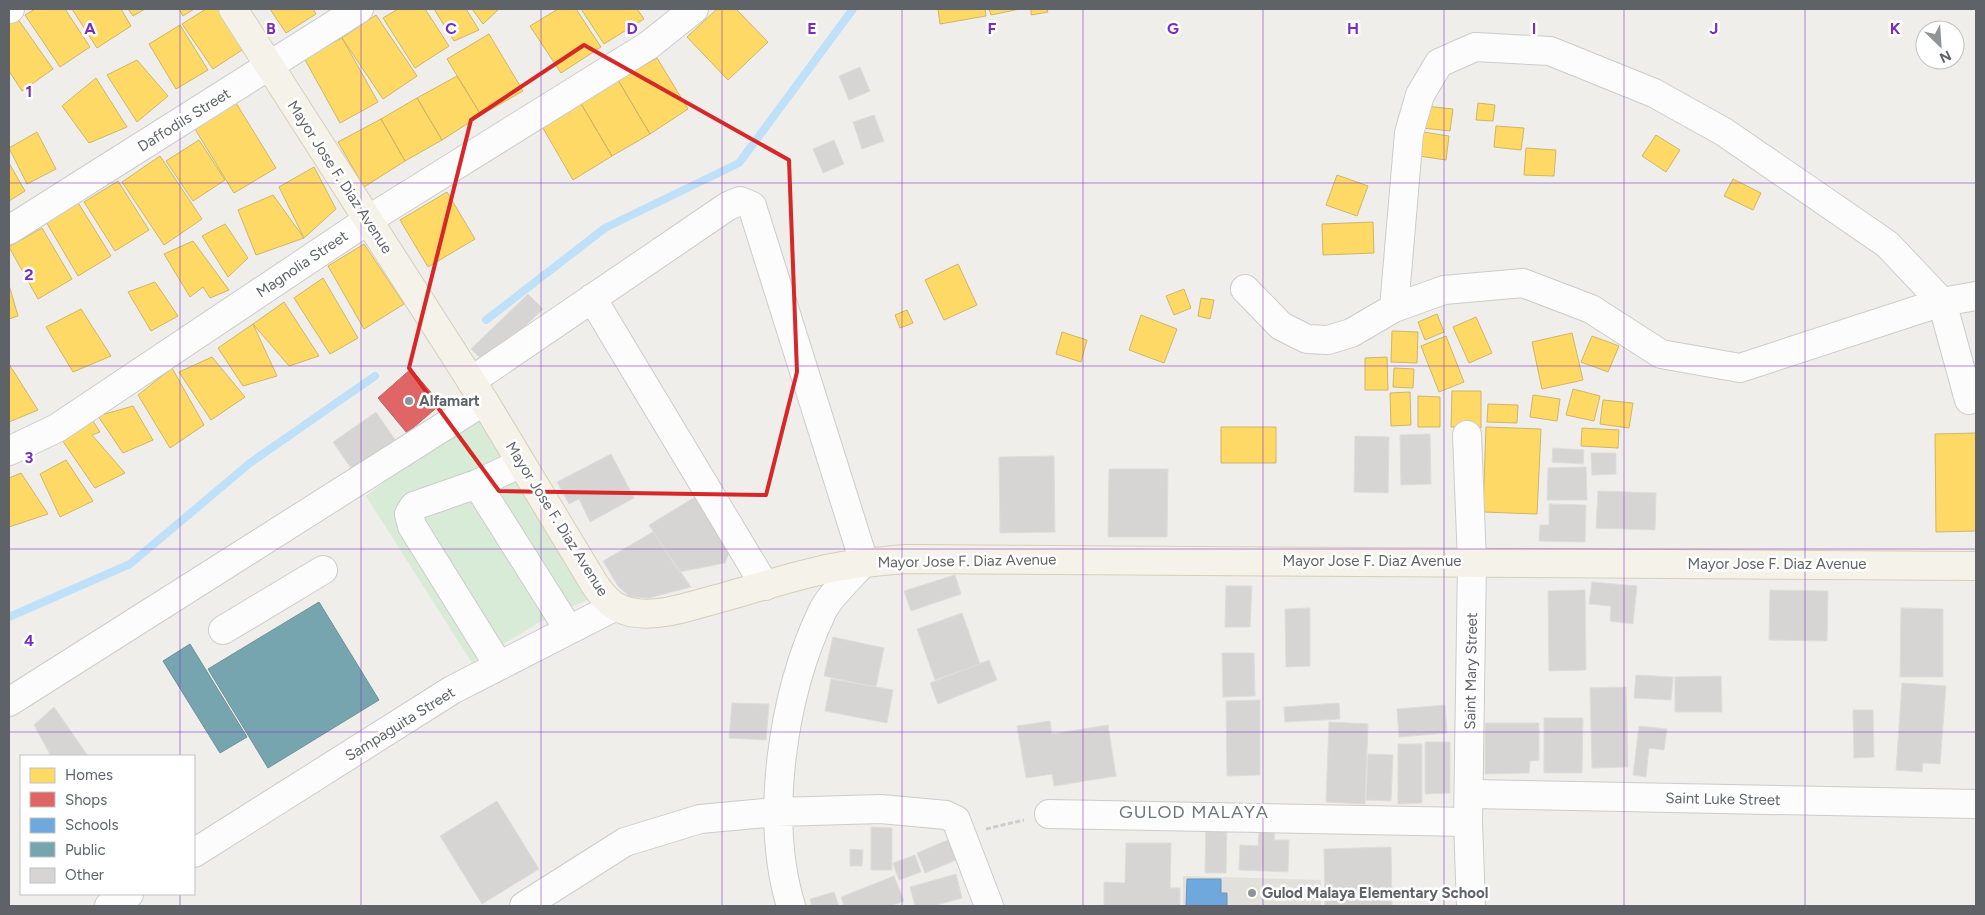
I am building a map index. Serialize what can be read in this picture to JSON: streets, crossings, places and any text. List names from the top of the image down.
{
  "streets": {
    "main road": ["Mayor Jose F. Diaz Avenue"],
    "street": [
      "Daffodils Street",
      "Magnolia Street",
      "Saint Mary Street",
      "Sampaguita Street",
      "Saint Luke Street"
    ]
  },
  "crossings": [
    ["Daffodils Street", "Mayor Jose F. Diaz Avenue"],
    ["Mayor Jose F. Diaz Avenue", "Magnolia Street"],
    ["Mayor Jose F. Diaz Avenue", "Saint Mary Street"],
    ["Mayor Jose F. Diaz Avenue", "Sampaguita Street"],
    ["Saint Mary Street", "Saint Luke Street"]
  ],
  "districts": ["GULOD MALAYA"],
  "places": ["Alfamart", "Gulod Malaya Elementary School"],
  "legend": [
    "Homes",
    "Shops",
    "Schools",
    "Public",
    "Other"
  ],
  "north": "bottom right",
  "grid": {
    "columns": [
      "A",
      "B",
      "C",
      "D",
      "E",
      "F",
      "G",
      "H",
      "I",
      "J",
      "K"
    ],
    "rows": [
      "1",
      "2",
      "3",
      "4"
    ]
  }
}
